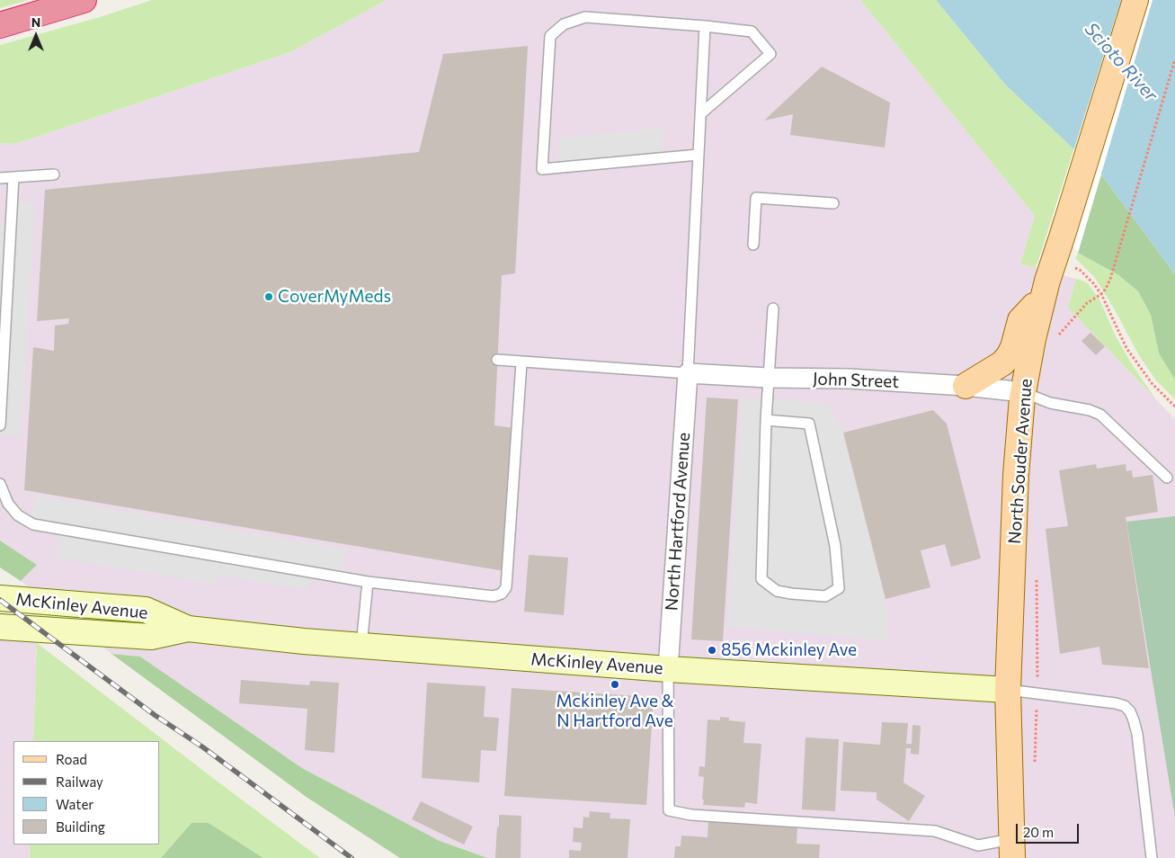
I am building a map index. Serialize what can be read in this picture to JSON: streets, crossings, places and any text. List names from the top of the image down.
{
  "streets": {
    "main road": ["North Souder Avenue", "McKinley Avenue"],
    "street": ["John Street", "North Hartford Avenue"]
  },
  "crossings": [
    ["John Street", "North Souder Avenue"],
    ["John Street", "North Hartford Avenue"],
    ["North Souder Avenue", "McKinley Avenue"],
    ["North Hartford Avenue", "McKinley Avenue"]
  ],
  "water": ["Scioto River"],
  "places": ["CoverMyMeds", "856 Mckinley Ave", "Mckinley Ave & N Hartford Ave"],
  "legend": [
    "Road",
    "Railway",
    "Water",
    "Building"
  ],
  "scale_bar": "20 m",
  "north": "top"
}
